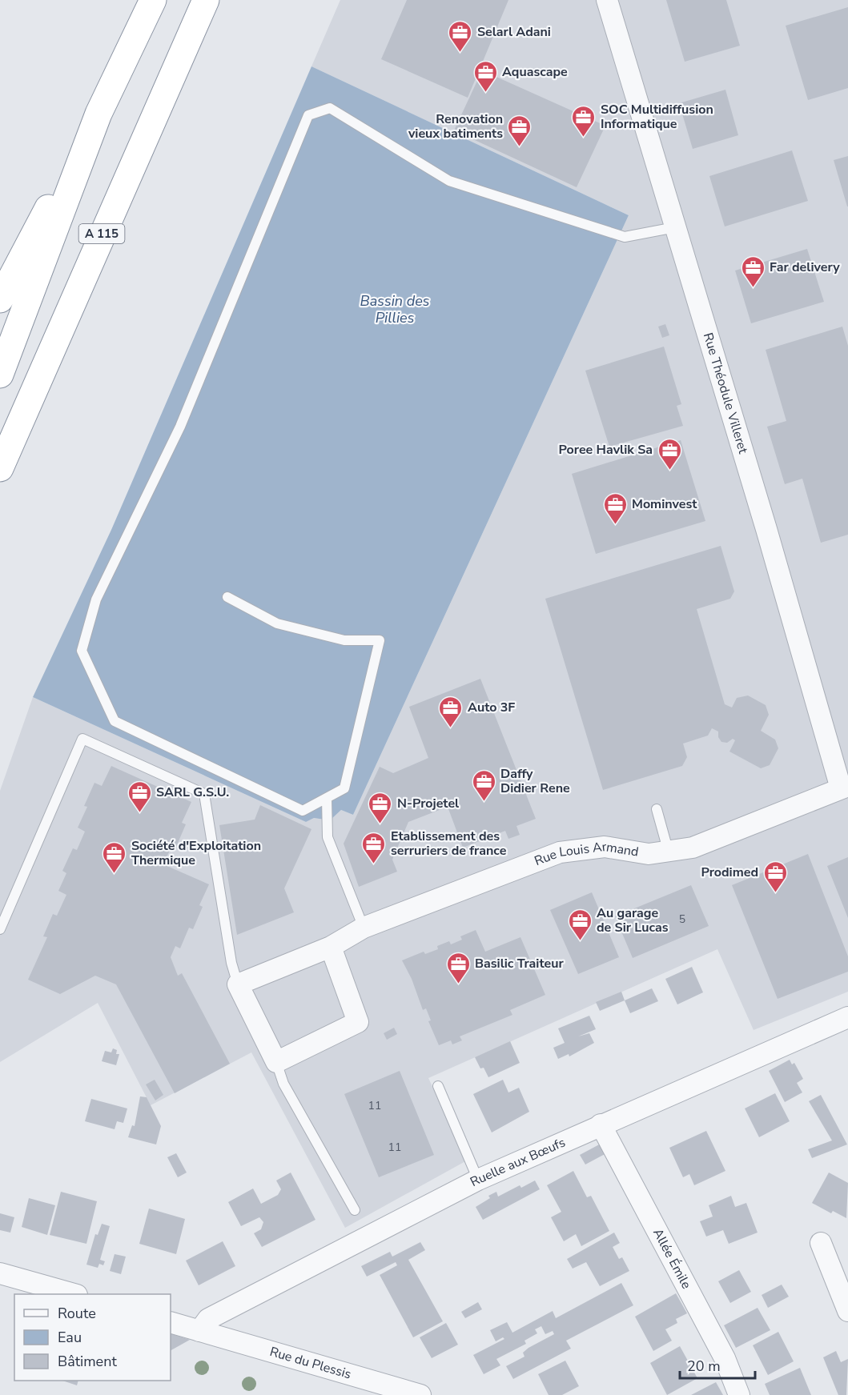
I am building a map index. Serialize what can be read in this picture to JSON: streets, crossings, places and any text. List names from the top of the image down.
{
  "streets": {
    "highway": ["A 115"],
    "street": [
      "Rue Théodule Villeret",
      "Rue Louis Armand",
      "Ruelle aux Bœufs",
      "Allée Émile",
      "Rue du Plessis"
    ]
  },
  "crossings": [
    ["Rue Théodule Villeret", "Rue Louis Armand"],
    ["Ruelle aux Bœufs", "Allée Émile"],
    ["Ruelle aux Bœufs", "Rue du Plessis"]
  ],
  "water": ["Bassin des Pillies"],
  "places": {
    "office": [
      "Selarl Adani",
      "Aquascape",
      "SOC Multidiffusion Informatique",
      "Renovation vieux batiments",
      "Far delivery",
      "Poree Havlik Sa",
      "Mominvest",
      "Auto 3F",
      "Daffy Didier Rene",
      "SARL G.S.U.",
      "N-Projetel",
      "Etablissement des serruriers de france",
      "Société d'Exploitation Thermique",
      "Prodimed",
      "Au garage de Sir Lucas",
      "Basilic Traiteur"
    ]
  },
  "house_numbers": ["5", "11", "11"],
  "legend": ["Route", "Eau", "Bâtiment"],
  "scale_bar": "20 m"
}
